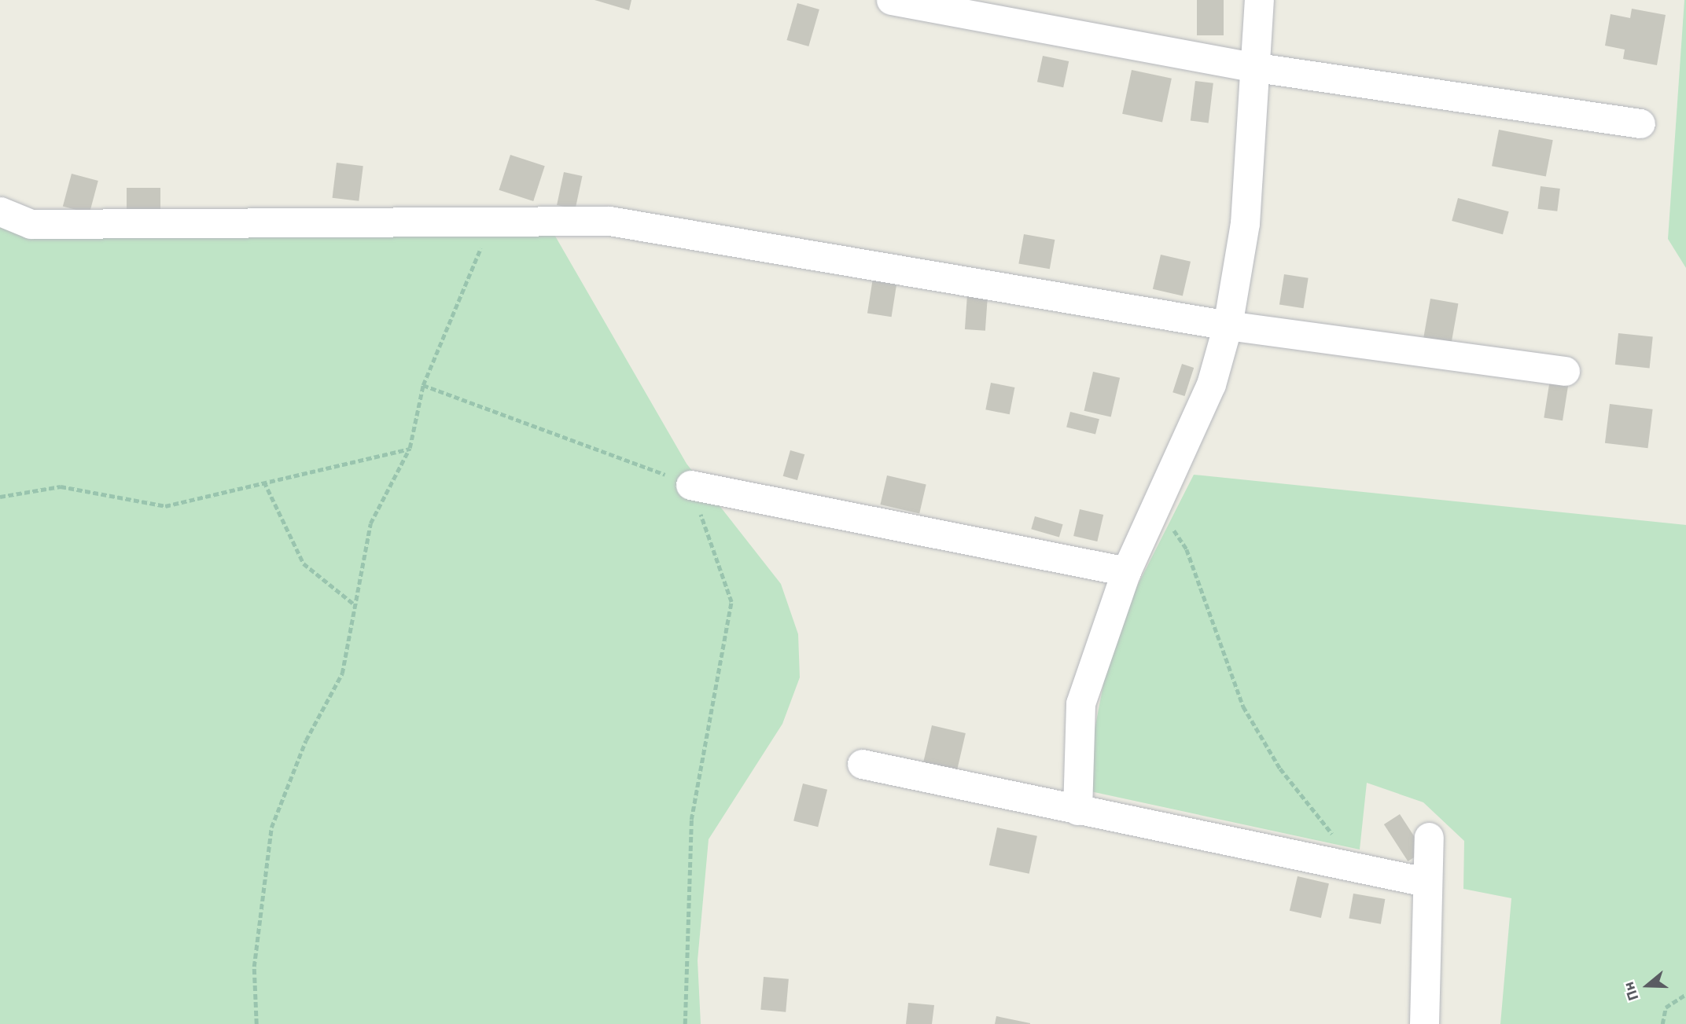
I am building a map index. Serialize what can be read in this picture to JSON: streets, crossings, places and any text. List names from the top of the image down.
{
  "north": "left"
}
